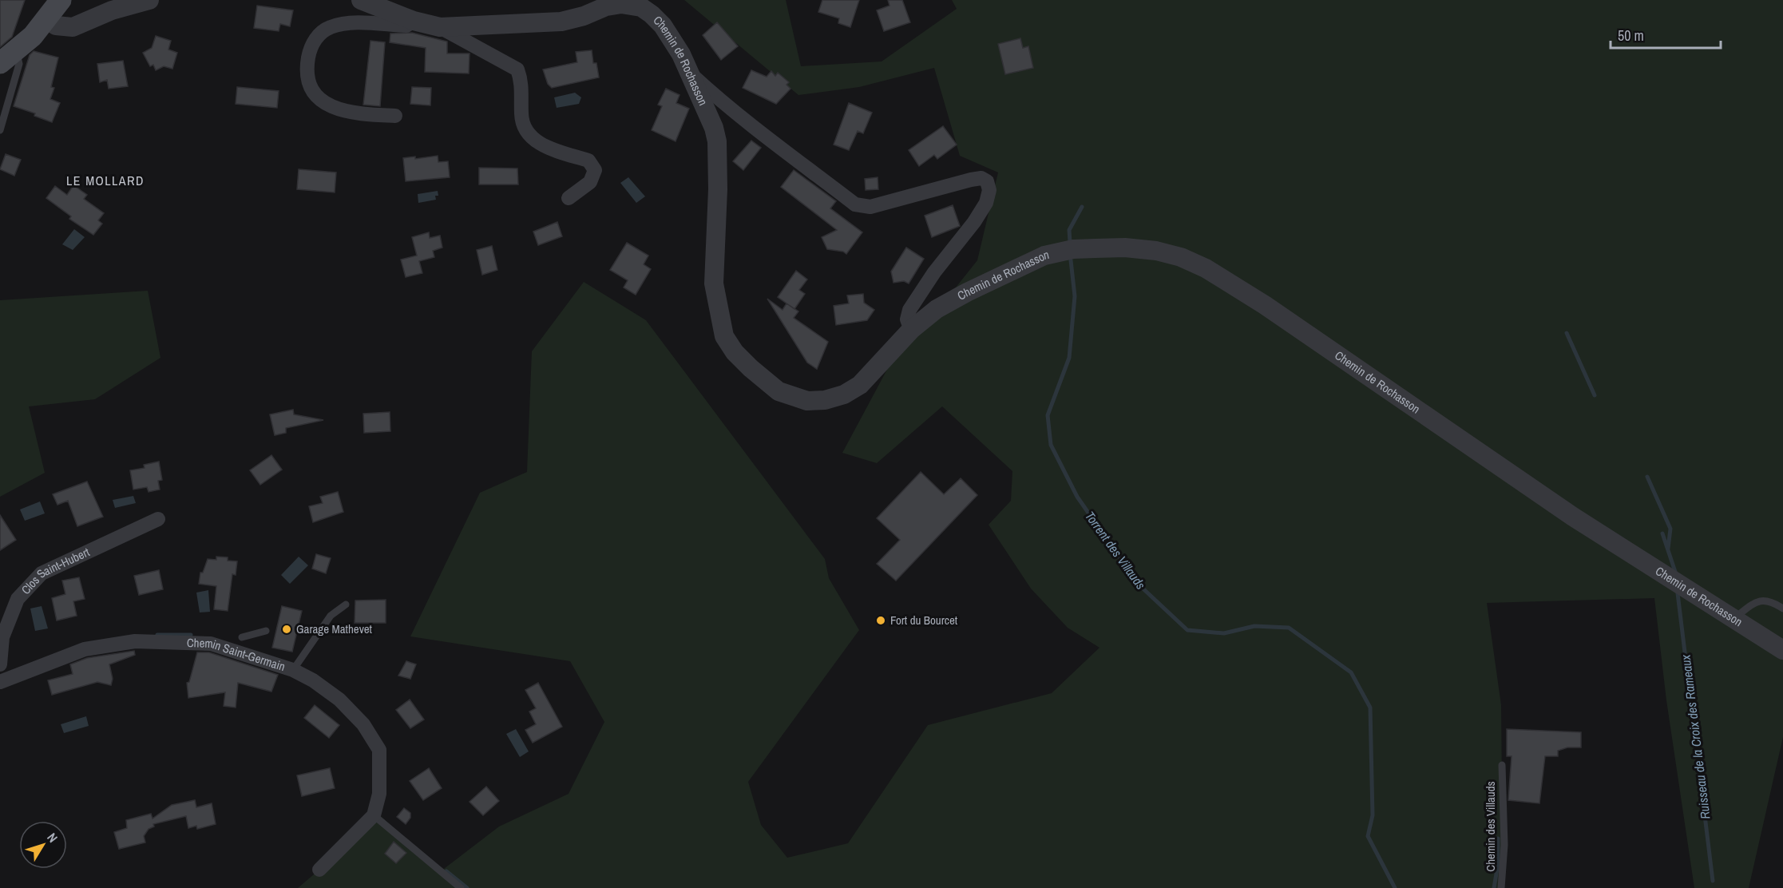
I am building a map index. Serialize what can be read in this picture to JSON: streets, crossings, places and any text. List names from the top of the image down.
{
  "streets": {
    "street": ["Chemin de Rochasson", "Clos Saint-Hubert", "Chemin Saint-Germain"],
    "lane": ["Chemin des Villauds"]
  },
  "districts": ["LE MOLLARD"],
  "water": ["Torrent des Villauds", "Ruisseau de la Croix des Rameaux"],
  "places": ["Fort du Bourcet", "Garage Mathevet"],
  "scale_bar": "50 m",
  "north": "top right"
}
